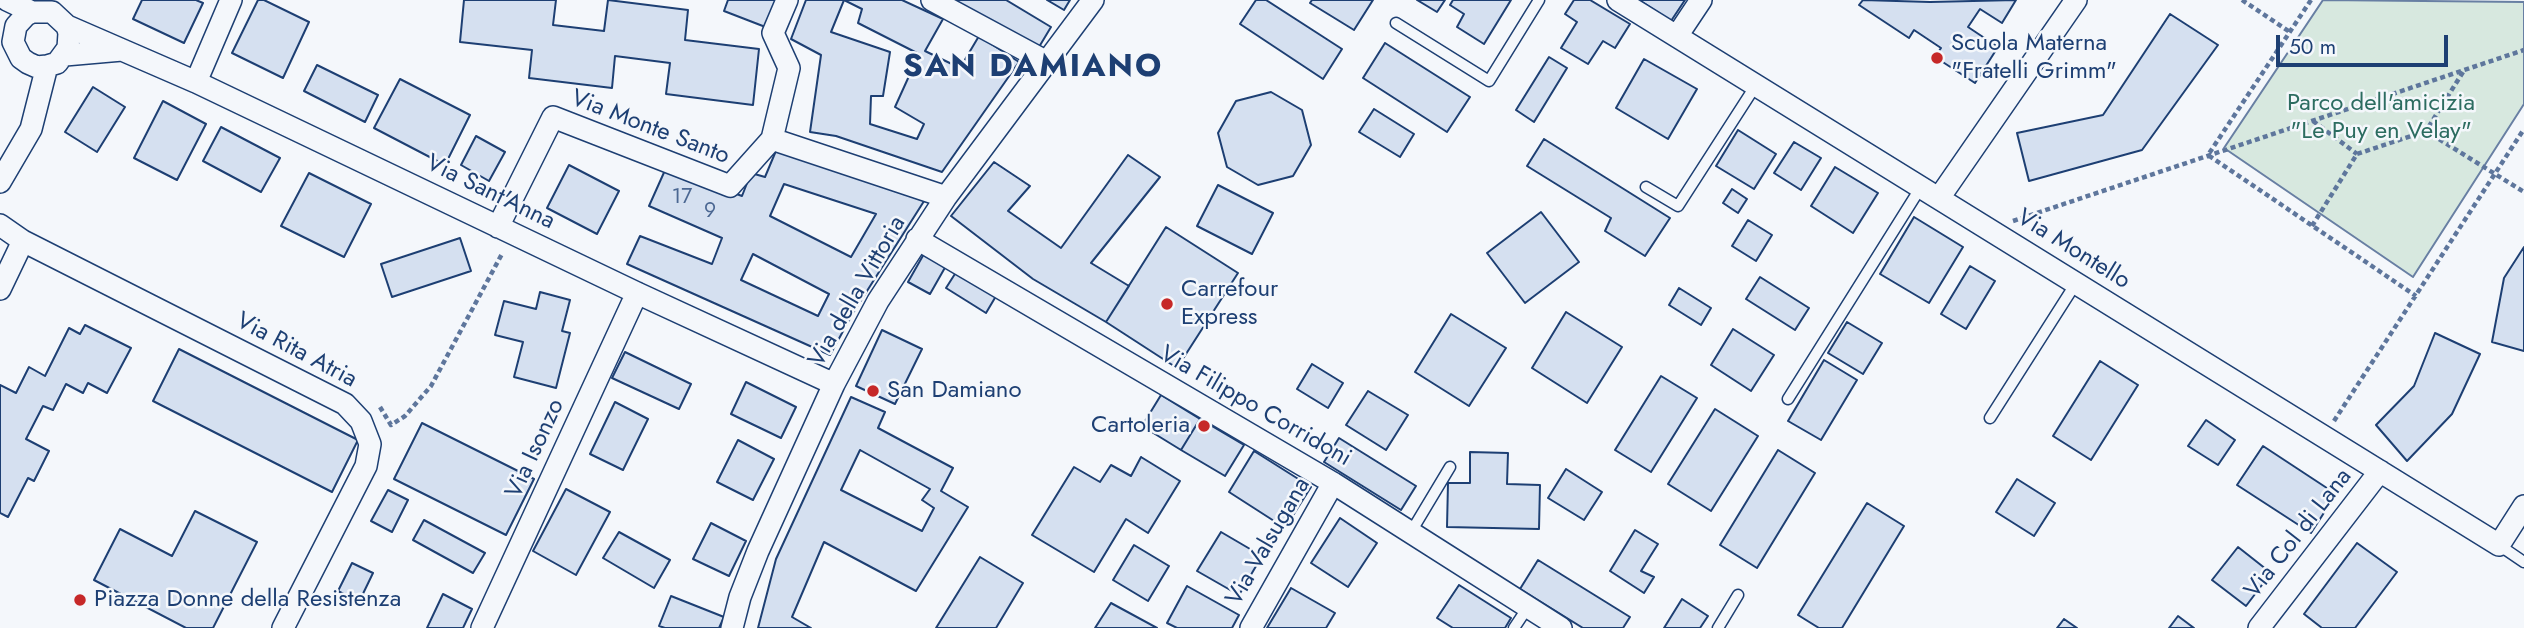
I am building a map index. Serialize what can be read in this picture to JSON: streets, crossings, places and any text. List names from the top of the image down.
{
  "streets": {
    "street": [
      "Via Monte Santo",
      "Via Sant'Anna",
      "Via Montello",
      "Via della Vittoria",
      "Via Rita Atria",
      "Via Filippo Corridoni",
      "Via Isonzo",
      "Via Col di Lana",
      "Via Valsugana"
    ]
  },
  "crossings": [
    ["Via Monte Santo", "Via Sant'Anna"],
    ["Via Sant'Anna", "Via della Vittoria"],
    ["Via Sant'Anna", "Via Isonzo"],
    ["Via Montello", "Via Col di Lana"],
    ["Via della Vittoria", "Via Filippo Corridoni"],
    ["Via Filippo Corridoni", "Via Valsugana"]
  ],
  "districts": ["SAN DAMIANO"],
  "parks": ["Parco dell'amicizia \"Le Puy en Velay\""],
  "places": [
    "Scuola Materna \"Fratelli Grimm\"",
    "Carrefour Express",
    "San Damiano",
    "Cartoleria",
    "Piazza Donne della Resistenza"
  ],
  "house_numbers": ["17", "9"],
  "scale_bar": "50 m"
}
